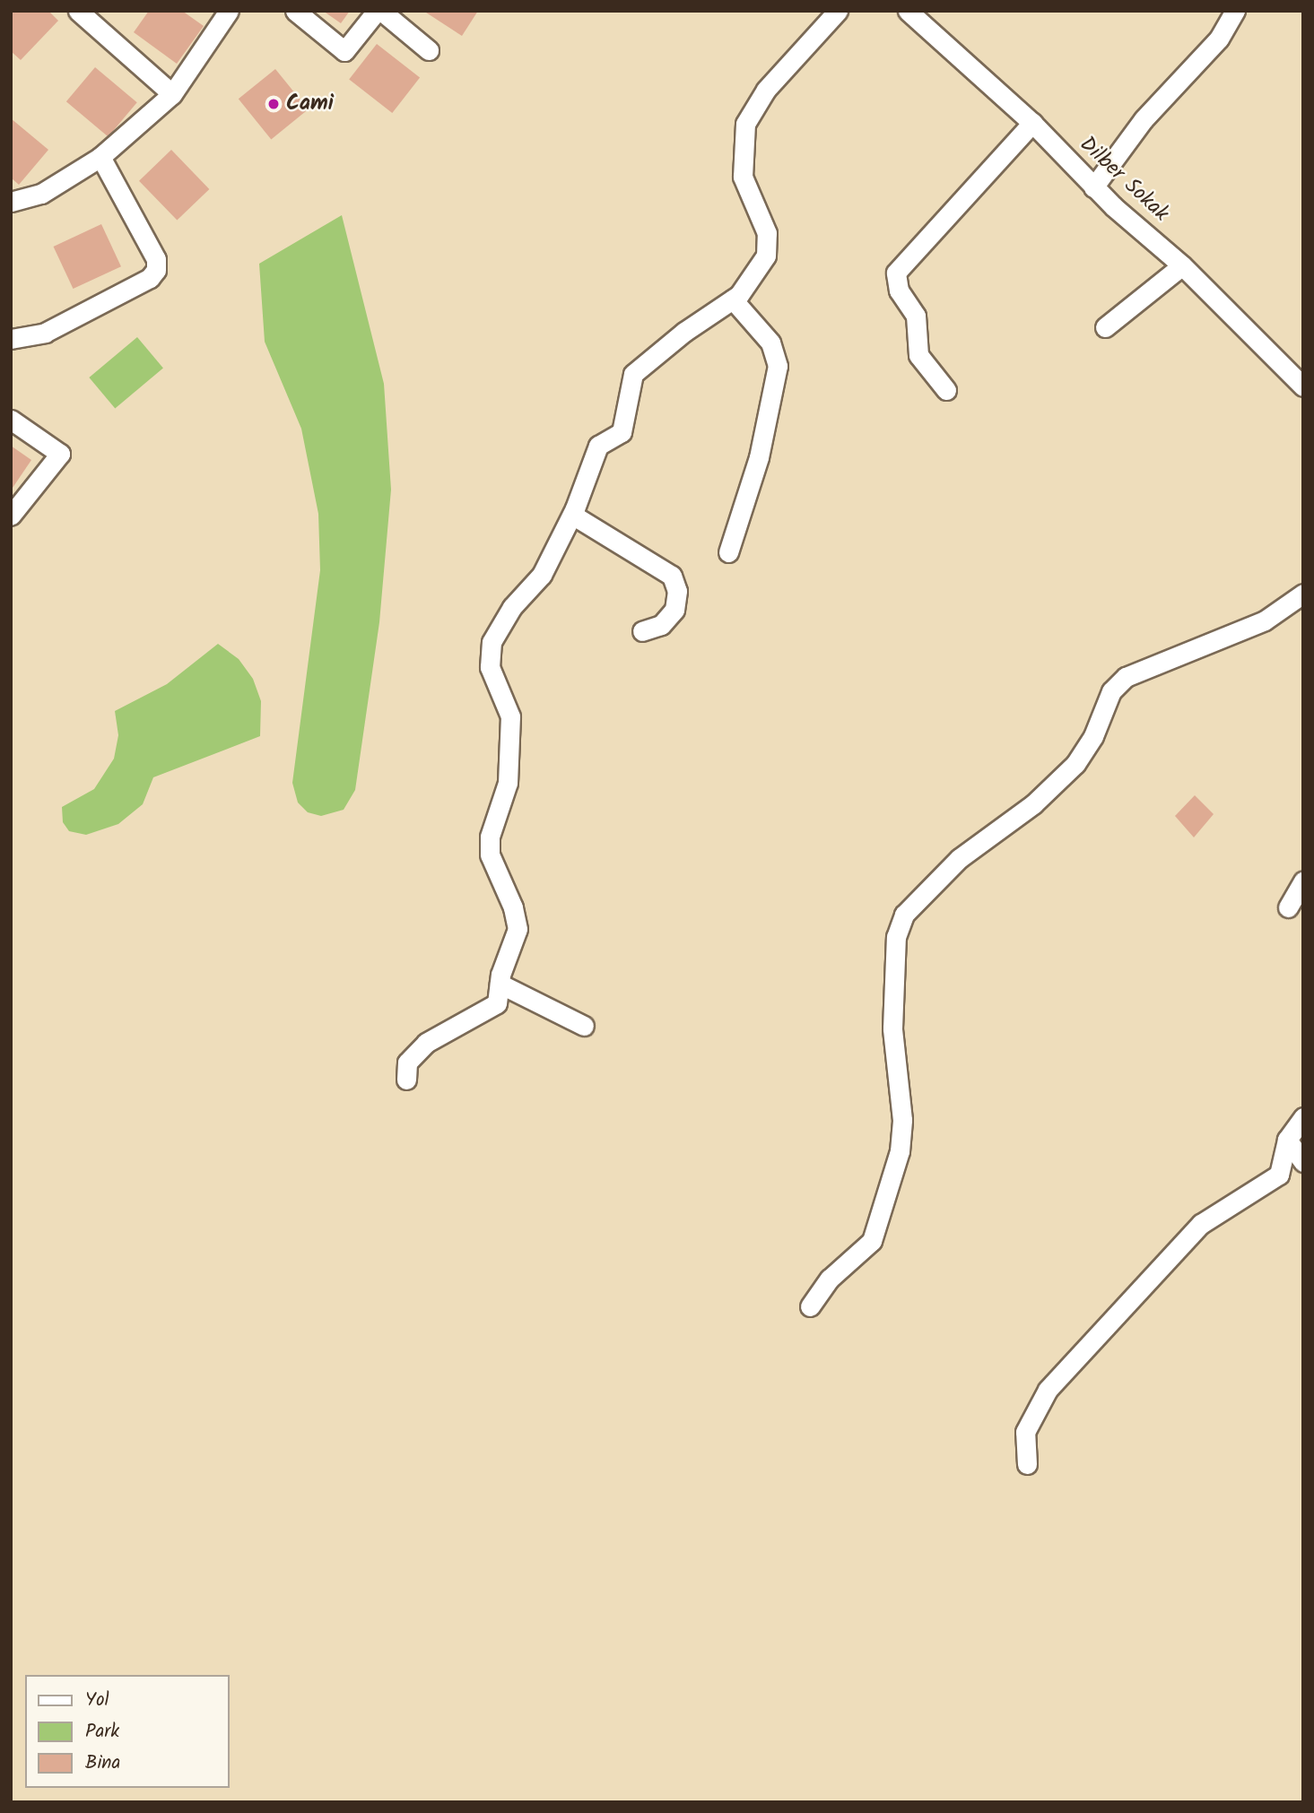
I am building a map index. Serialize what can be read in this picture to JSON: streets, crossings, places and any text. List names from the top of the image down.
{
  "streets": {
    "street": ["Dilber Sokak"]
  },
  "places": ["Cami"],
  "legend": ["Yol", "Park", "Bina"]
}
